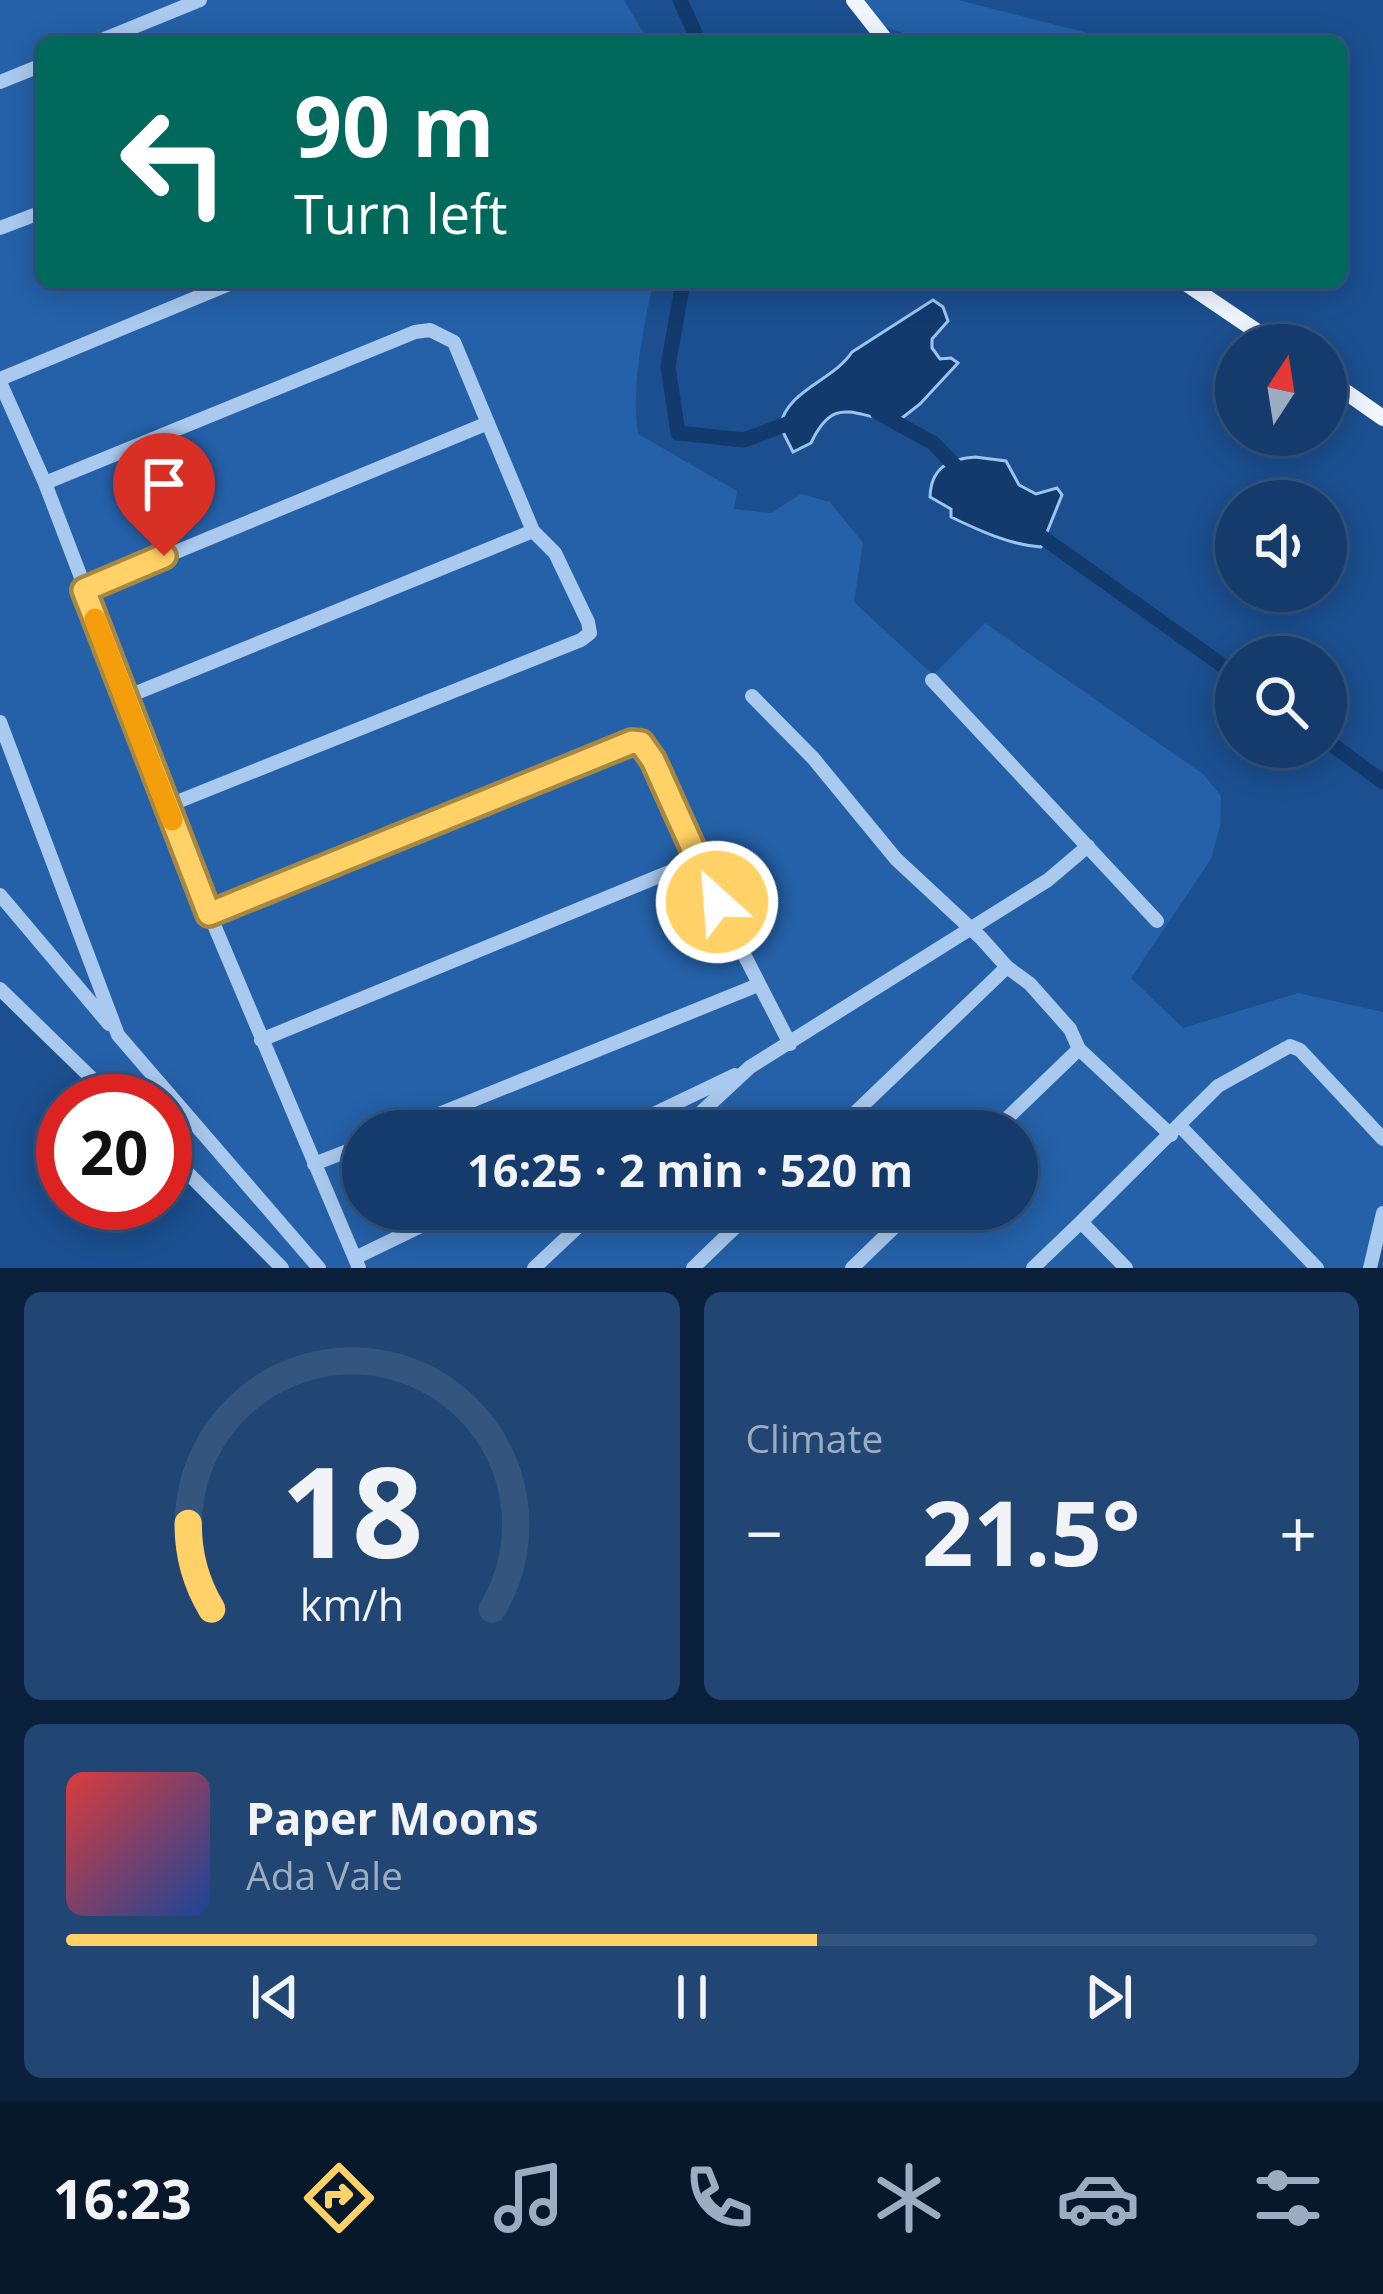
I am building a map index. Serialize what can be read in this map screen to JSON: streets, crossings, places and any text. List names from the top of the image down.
{
  "north": "top",
  "page": {
    "turn": ["90 m", "Turn left"],
    "limit": "20",
    "trip": "16:25 · 2 min · 520 m",
    "tile": "Climate",
    "heat": ["−", "21.5°", "+"],
    "song": ["Paper Moons", "Ada Vale"],
    "tabs": "16:23",
    "gauge": ["18", "km/h"]
  }
}
